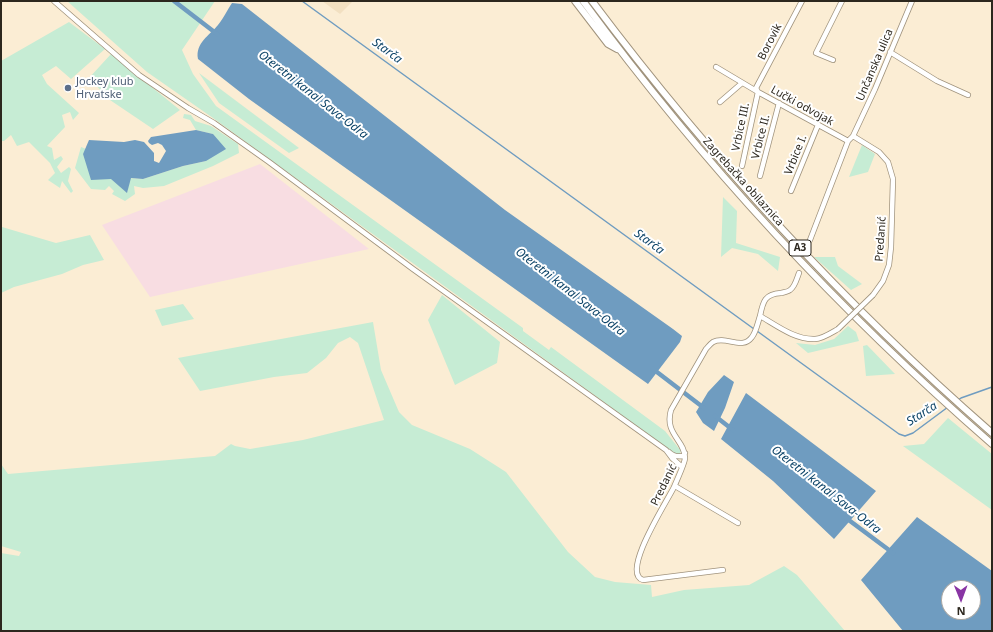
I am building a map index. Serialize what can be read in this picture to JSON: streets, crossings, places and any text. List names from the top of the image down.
{
  "streets": {
    "highway": ["Zagrebačka obilaznica", "A3"],
    "street": [
      "Borovik",
      "Unčanska ulica",
      "Lučki odvojak",
      "Vrbice III.",
      "Vrbice II.",
      "Vrbice I.",
      "Predanić"
    ]
  },
  "crossings": [
    ["Borovik", "Lučki odvojak"],
    ["Borovik", "Vrbice III."],
    ["Unčanska ulica", "Predanić"],
    ["Lučki odvojak", "Vrbice III."],
    ["Lučki odvojak", "Vrbice II."],
    ["Lučki odvojak", "Vrbice I."]
  ],
  "water": ["Starča", "Oteretni kanal Sava-Odra"],
  "places": ["Jockey klub Hrvatske"],
  "north": "bottom"
}
